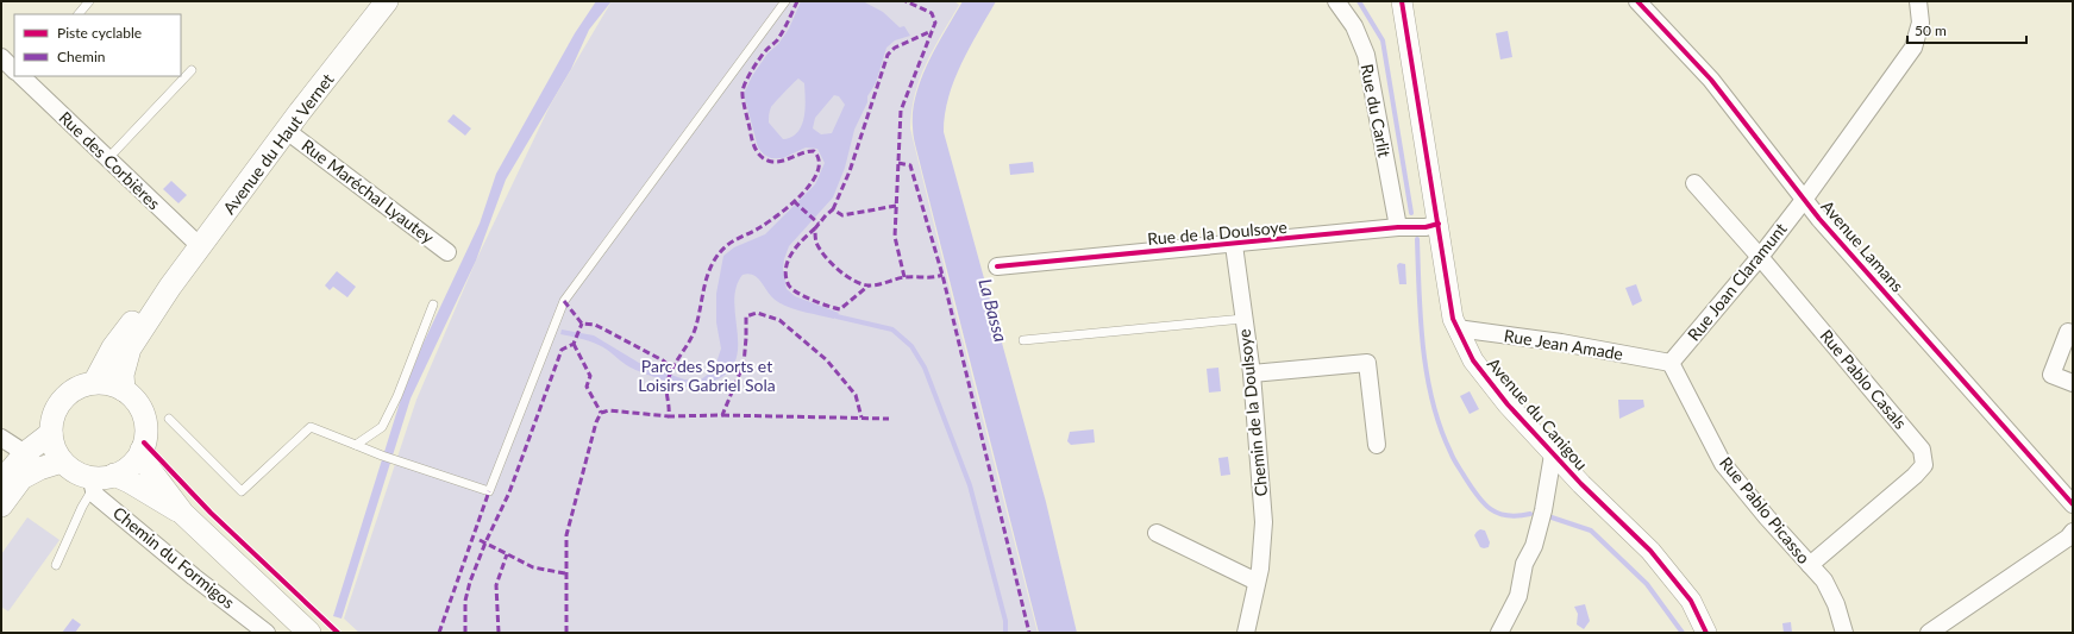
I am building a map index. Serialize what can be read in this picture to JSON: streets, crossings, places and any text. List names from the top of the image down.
{
  "streets": {
    "main road": ["Avenue du Haut Vernet"],
    "street": [
      "Rue du Carlit",
      "Rue des Corbières",
      "Rue Maréchal Lyautey",
      "Rue de la Doulsoye",
      "Avenue Lamans",
      "Rue Joan Claramunt",
      "Rue Jean Amade",
      "Rue Pablo Casals",
      "Chemin de la Doulsoye",
      "Avenue du Canigou",
      "Rue Pablo Picasso",
      "Chemin du Formigos"
    ]
  },
  "crossings": [
    ["Rue du Carlit", "Rue de la Doulsoye"],
    ["Avenue du Haut Vernet", "Rue des Corbières"],
    ["Avenue du Haut Vernet", "Rue Maréchal Lyautey"],
    ["Avenue du Haut Vernet", "Chemin du Formigos"],
    ["Rue de la Doulsoye", "Chemin de la Doulsoye"],
    ["Rue de la Doulsoye", "Avenue du Canigou"],
    ["Avenue Lamans", "Rue Joan Claramunt"],
    ["Rue Joan Claramunt", "Rue Jean Amade"],
    ["Rue Joan Claramunt", "Rue Pablo Casals"],
    ["Rue Joan Claramunt", "Rue Pablo Picasso"],
    ["Rue Jean Amade", "Avenue du Canigou"],
    ["Rue Jean Amade", "Rue Pablo Picasso"],
    ["Rue Pablo Casals", "Rue Pablo Picasso"]
  ],
  "water": ["La Bassa"],
  "parks": ["Parc des Sports et Loisirs Gabriel Sola"],
  "legend": ["Piste cyclable", "Chemin"],
  "scale_bar": "50 m"
}
